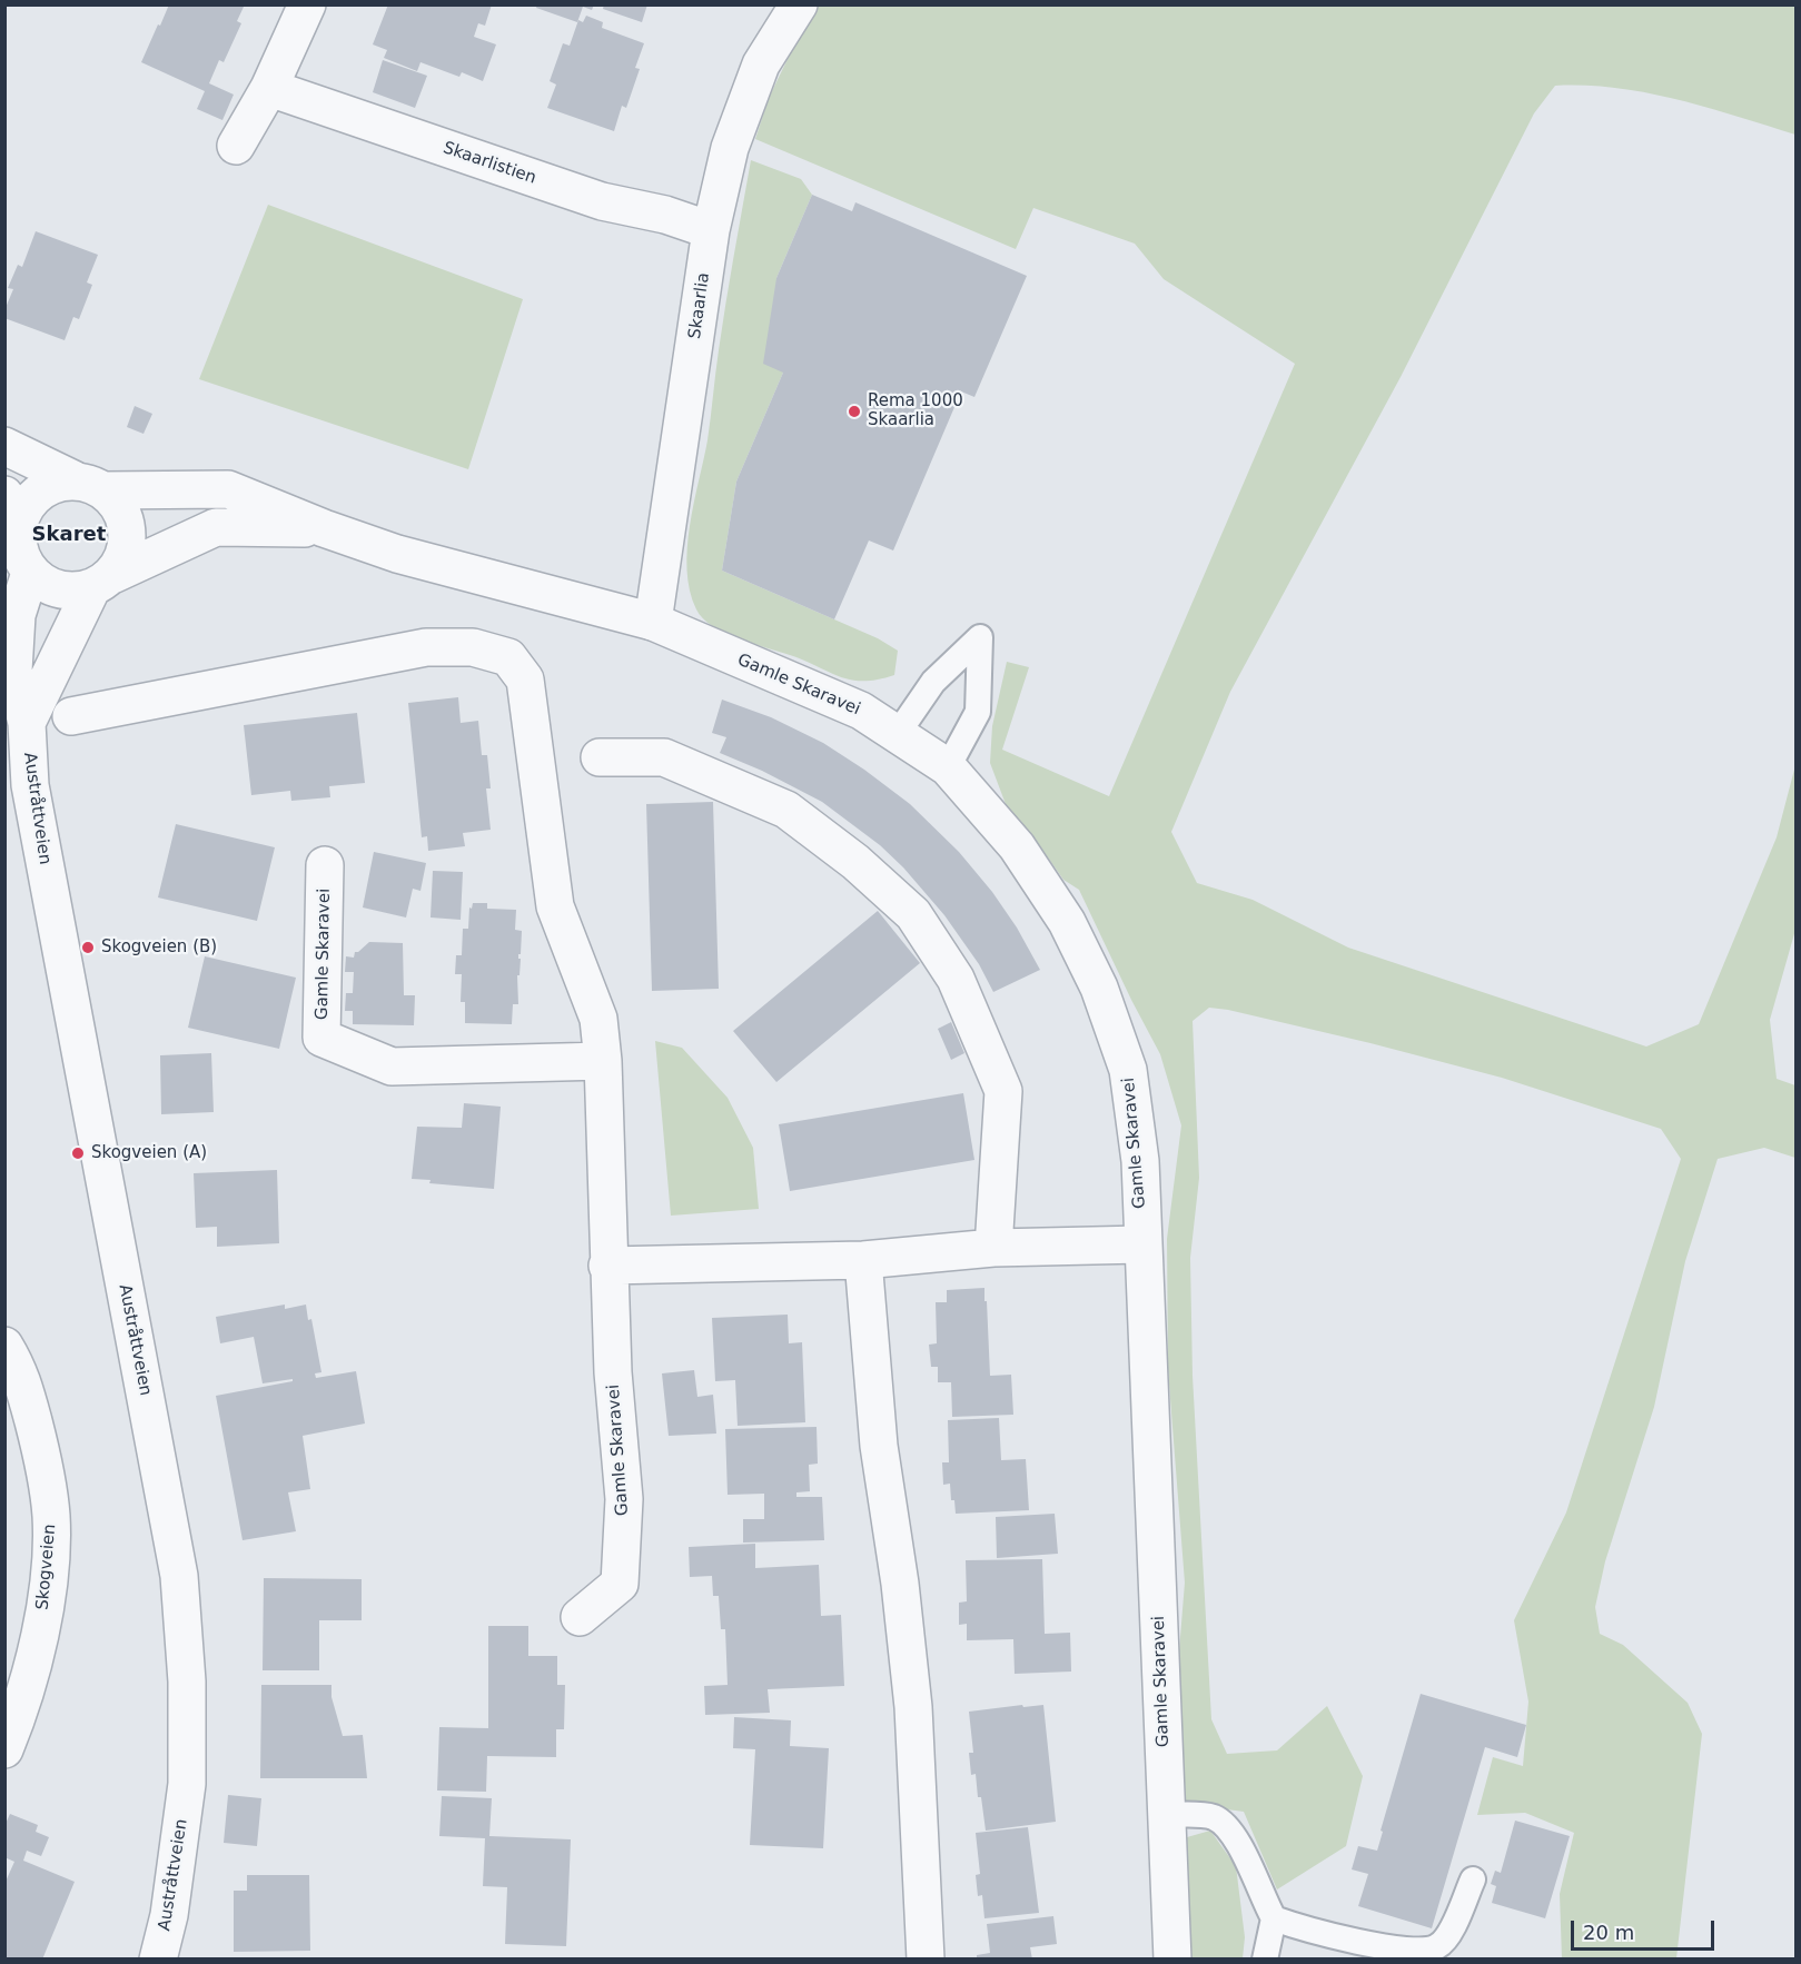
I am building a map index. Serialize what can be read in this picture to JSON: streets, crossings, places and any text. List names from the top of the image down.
{
  "streets": {
    "street": [
      "Skaarlistien",
      "Skaarlia",
      "Gamle Skaravei",
      "Austråttveien",
      "Skogveien"
    ]
  },
  "crossings": [
    ["Skaarlistien", "Skaarlia"],
    ["Skaarlia", "Gamle Skaravei"],
    ["Gamle Skaravei", "Austråttveien"]
  ],
  "districts": ["Skaret"],
  "places": ["Rema 1000 Skaarlia", "Skogveien (B)", "Skogveien (A)"],
  "scale_bar": "20 m"
}
